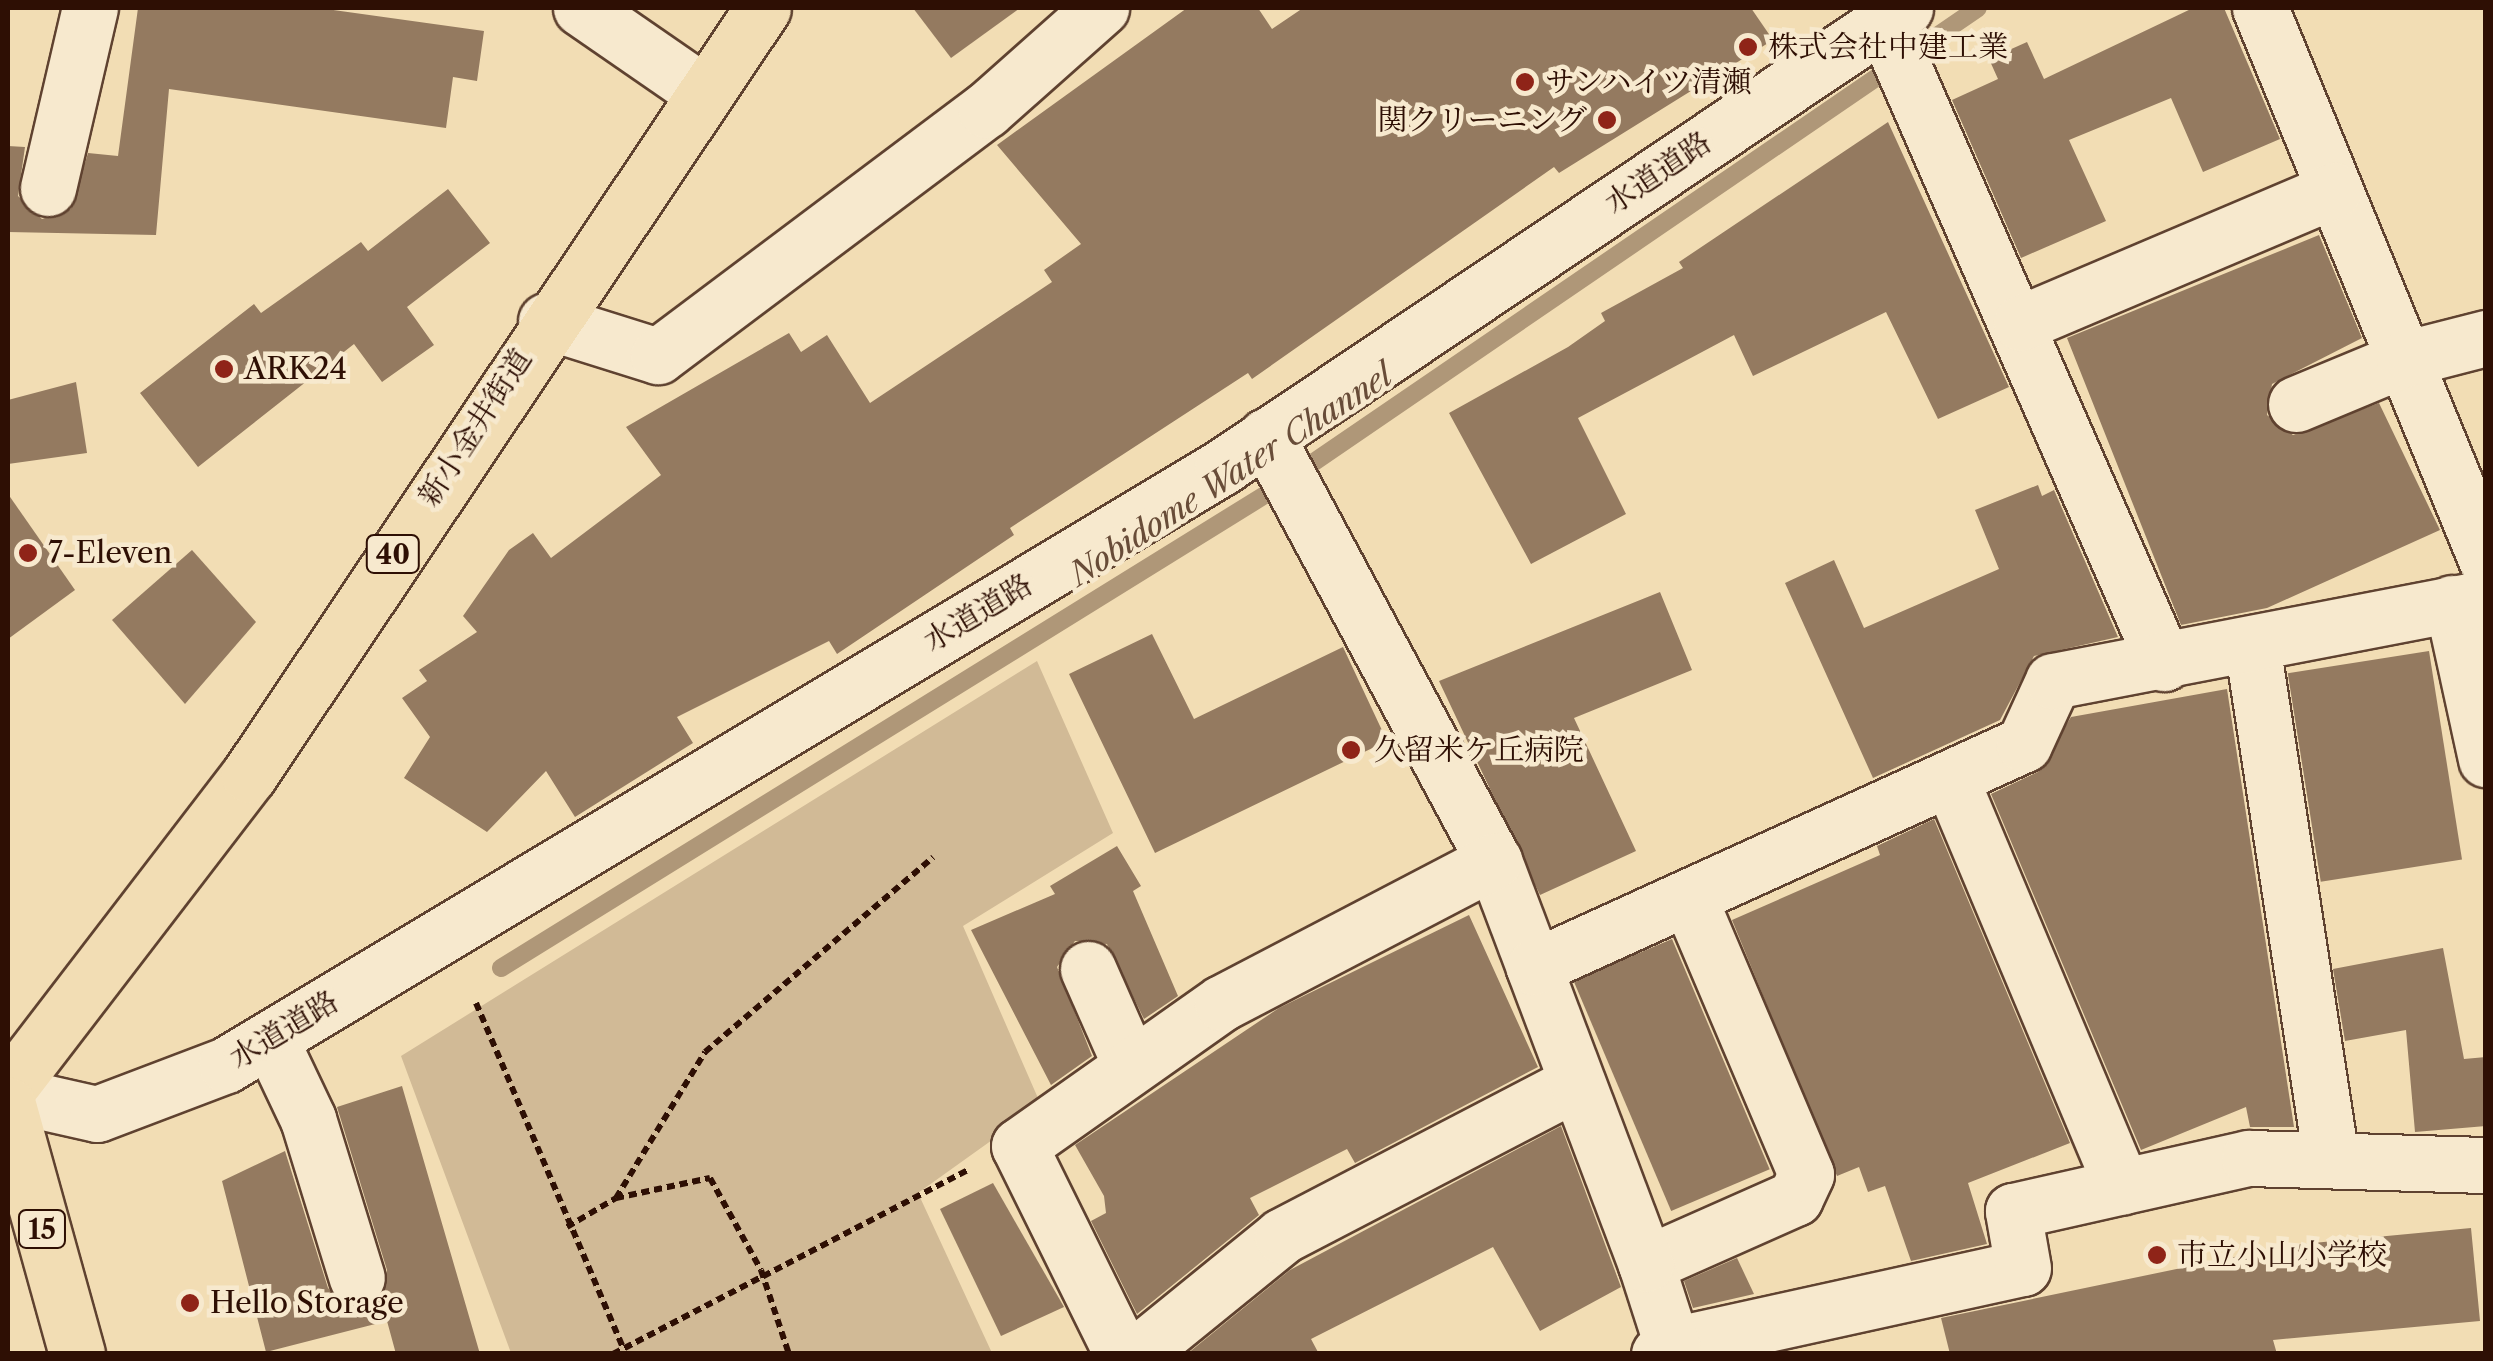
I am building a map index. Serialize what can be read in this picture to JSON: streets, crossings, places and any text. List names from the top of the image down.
{
  "streets": {
    "main road": ["新小金井街道", "40", "15"],
    "street": ["水道道路"]
  },
  "crossings": [
    ["水道道路", "新小金井街道"]
  ],
  "water": ["Nobidome Water Channel"],
  "places": [
    "株式会社中建工業",
    "サンハイツ清瀬",
    "関クリーニング",
    "ARK24",
    "7-Eleven",
    "久留米ケ丘病院",
    "市立小山小学校",
    "Hello Storage"
  ]
}
